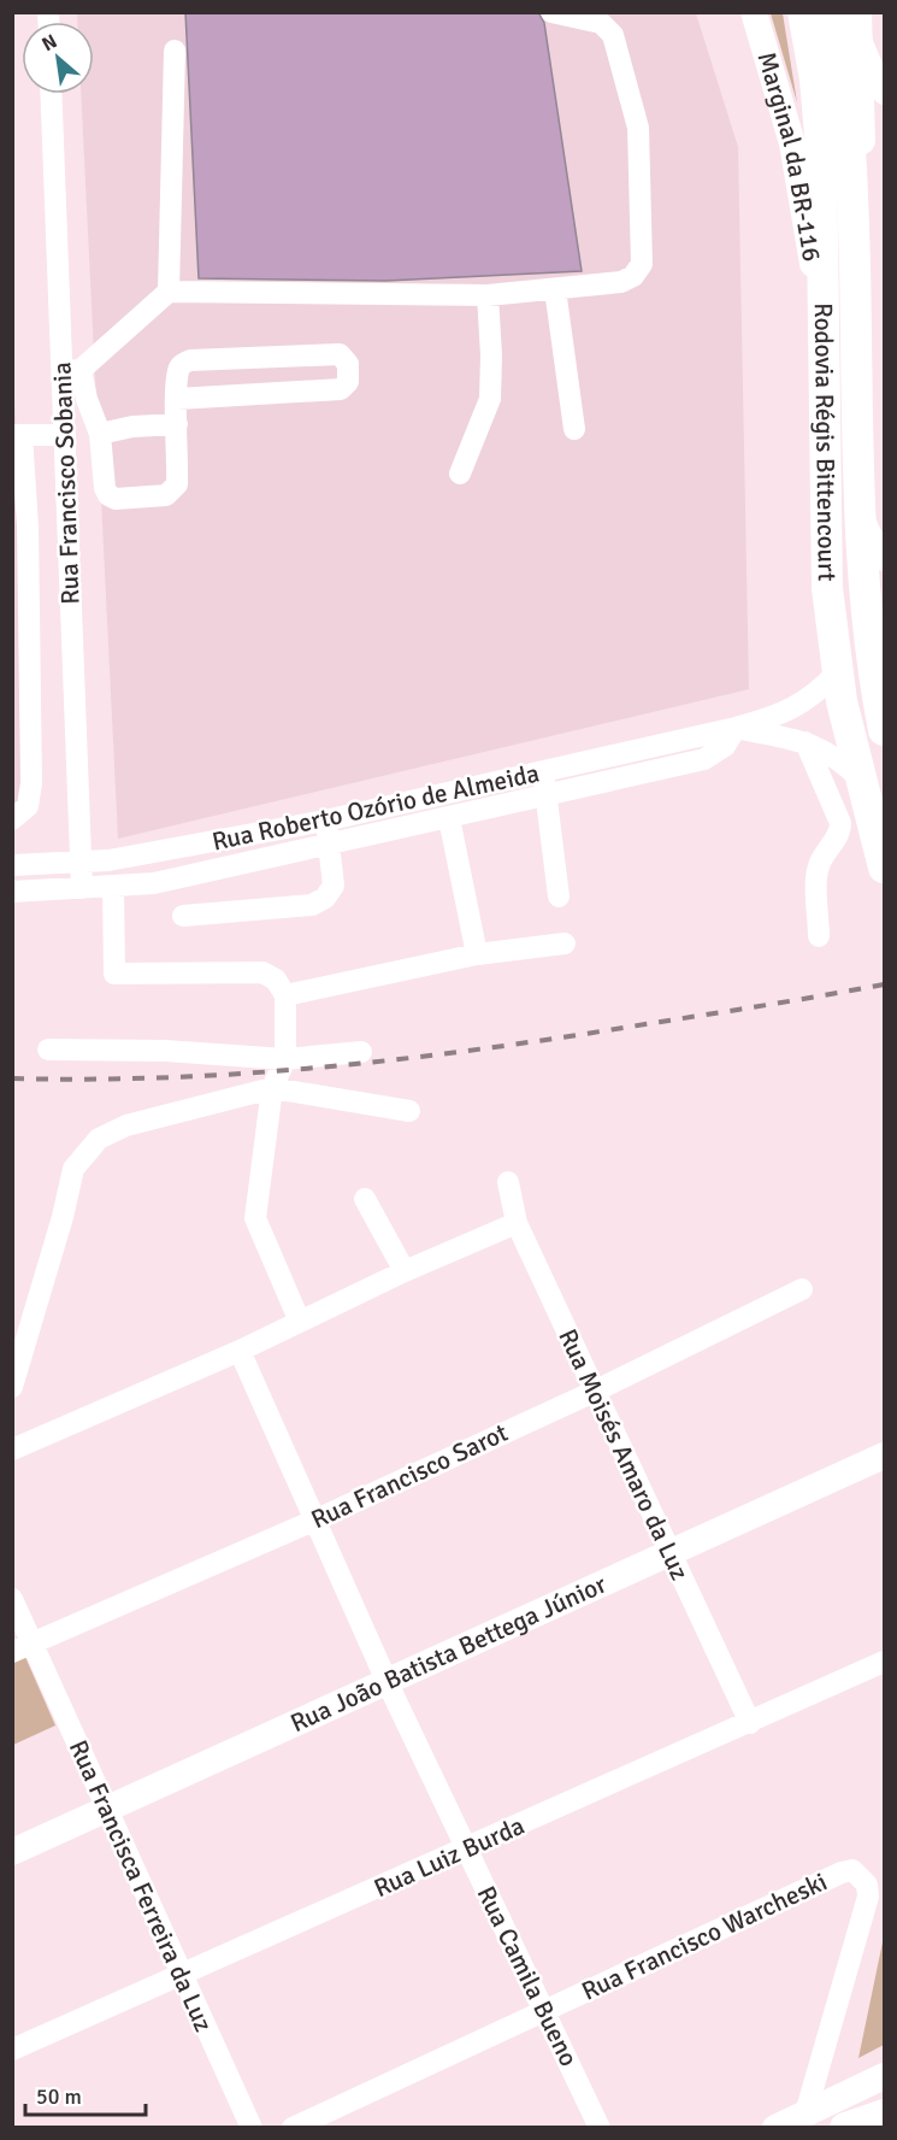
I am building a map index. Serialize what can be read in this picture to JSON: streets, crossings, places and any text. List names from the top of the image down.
{
  "streets": {
    "highway": ["Rodovia Régis Bittencourt"],
    "main road": ["Marginal da BR-116", "Rua João Batista Bettega Júnior"],
    "street": [
      "Rua Francisco Sobania",
      "Rua Roberto Ozório de Almeida",
      "Rua Moisés Amaro da Luz",
      "Rua Francisco Sarot",
      "Rua Luiz Burda",
      "Rua Francisca Ferreira da Luz",
      "Rua Francisco Warcheski",
      "Rua Camila Bueno"
    ]
  },
  "crossings": [
    ["Marginal da BR-116", "Rodovia Régis Bittencourt"],
    ["Rodovia Régis Bittencourt", "Rua Roberto Ozório de Almeida"],
    ["Rua Francisco Sobania", "Rua Roberto Ozório de Almeida"],
    ["Rua Moisés Amaro da Luz", "Rua Francisco Sarot"],
    ["Rua Moisés Amaro da Luz", "Rua João Batista Bettega Júnior"],
    ["Rua Moisés Amaro da Luz", "Rua Luiz Burda"],
    ["Rua Francisco Sarot", "Rua Francisca Ferreira da Luz"],
    ["Rua Francisco Sarot", "Rua Camila Bueno"],
    ["Rua João Batista Bettega Júnior", "Rua Francisca Ferreira da Luz"],
    ["Rua João Batista Bettega Júnior", "Rua Camila Bueno"],
    ["Rua Luiz Burda", "Rua Francisca Ferreira da Luz"],
    ["Rua Luiz Burda", "Rua Camila Bueno"],
    ["Rua Francisco Warcheski", "Rua Camila Bueno"]
  ],
  "scale_bar": "50 m",
  "north": "top left"
}
